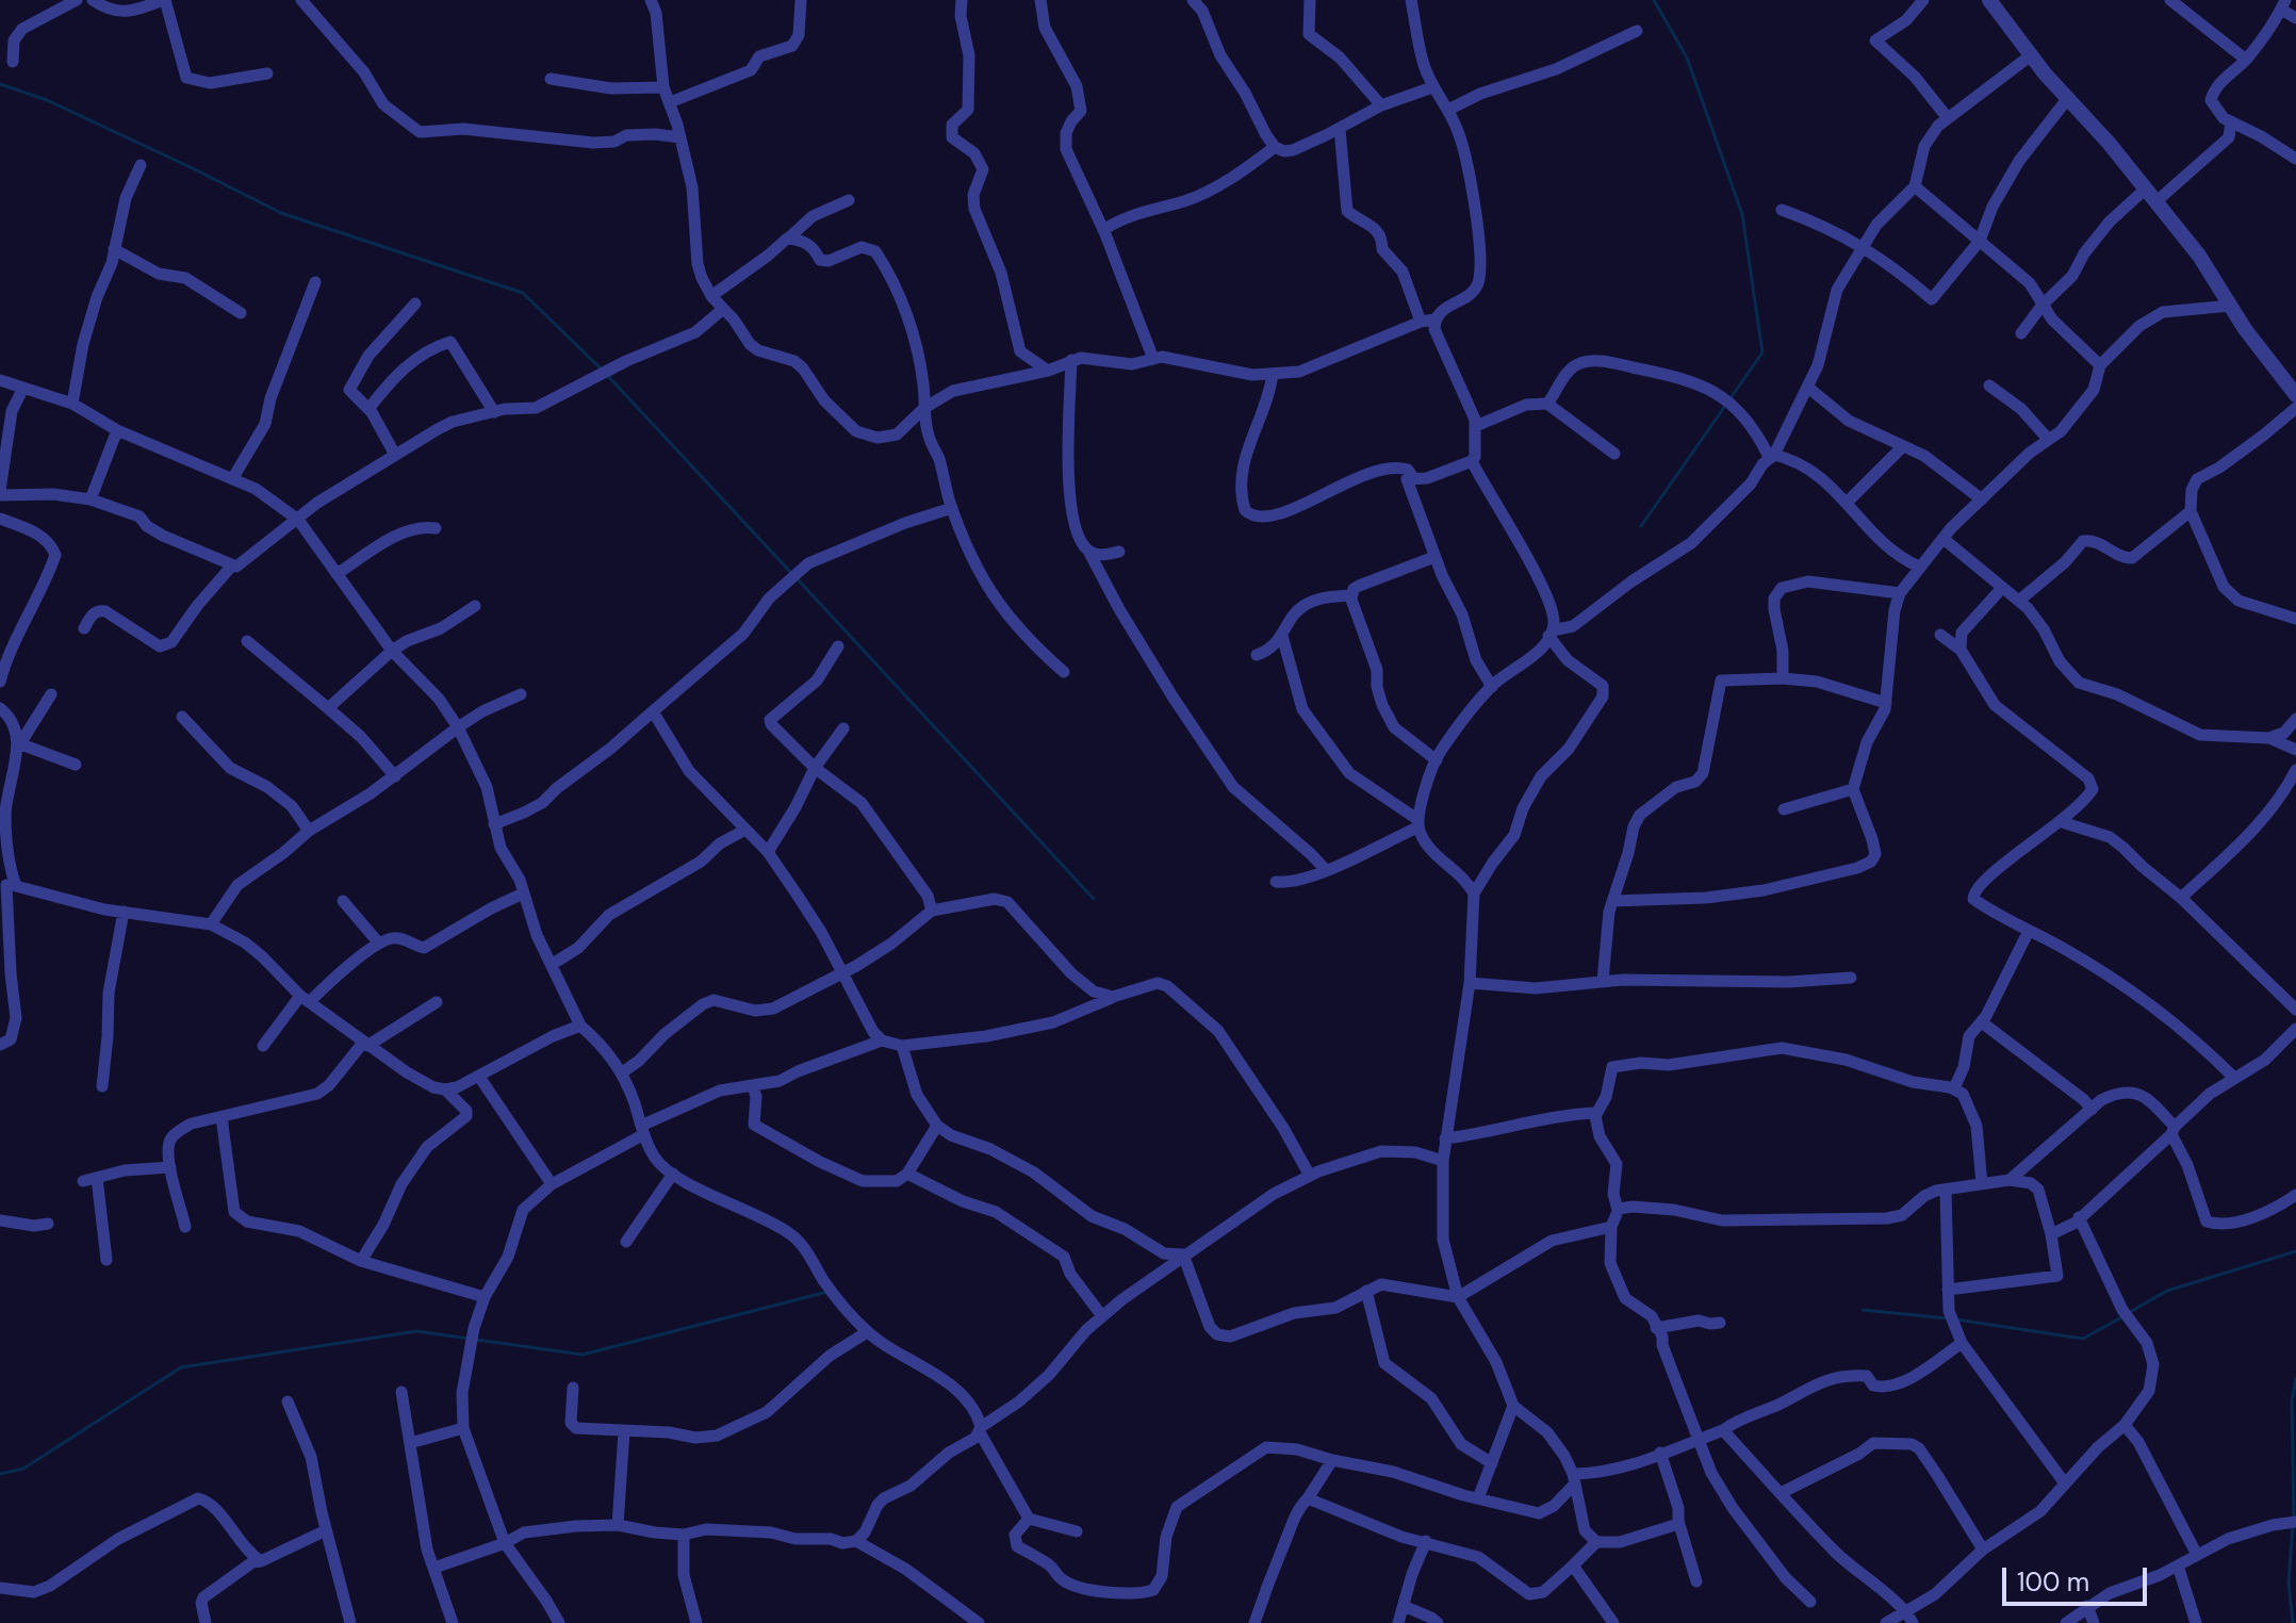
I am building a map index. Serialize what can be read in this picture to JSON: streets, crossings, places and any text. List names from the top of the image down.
{
  "scale_bar": "100 m"
}
